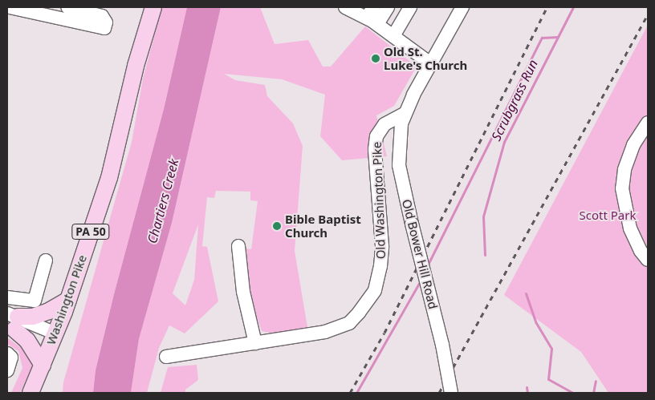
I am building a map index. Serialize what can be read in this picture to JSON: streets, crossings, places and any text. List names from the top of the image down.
{
  "streets": {
    "main road": ["PA 50", "Washington Pike"],
    "street": ["Old Washington Pike", "Old Bower Hill Road"]
  },
  "crossings": [
    ["Old Washington Pike", "Old Bower Hill Road"]
  ],
  "water": ["Scrubgrass Run", "Chartiers Creek"],
  "parks": ["Scott Park"],
  "places": ["Old St. Luke's Church", "Bible Baptist Church"]
}
